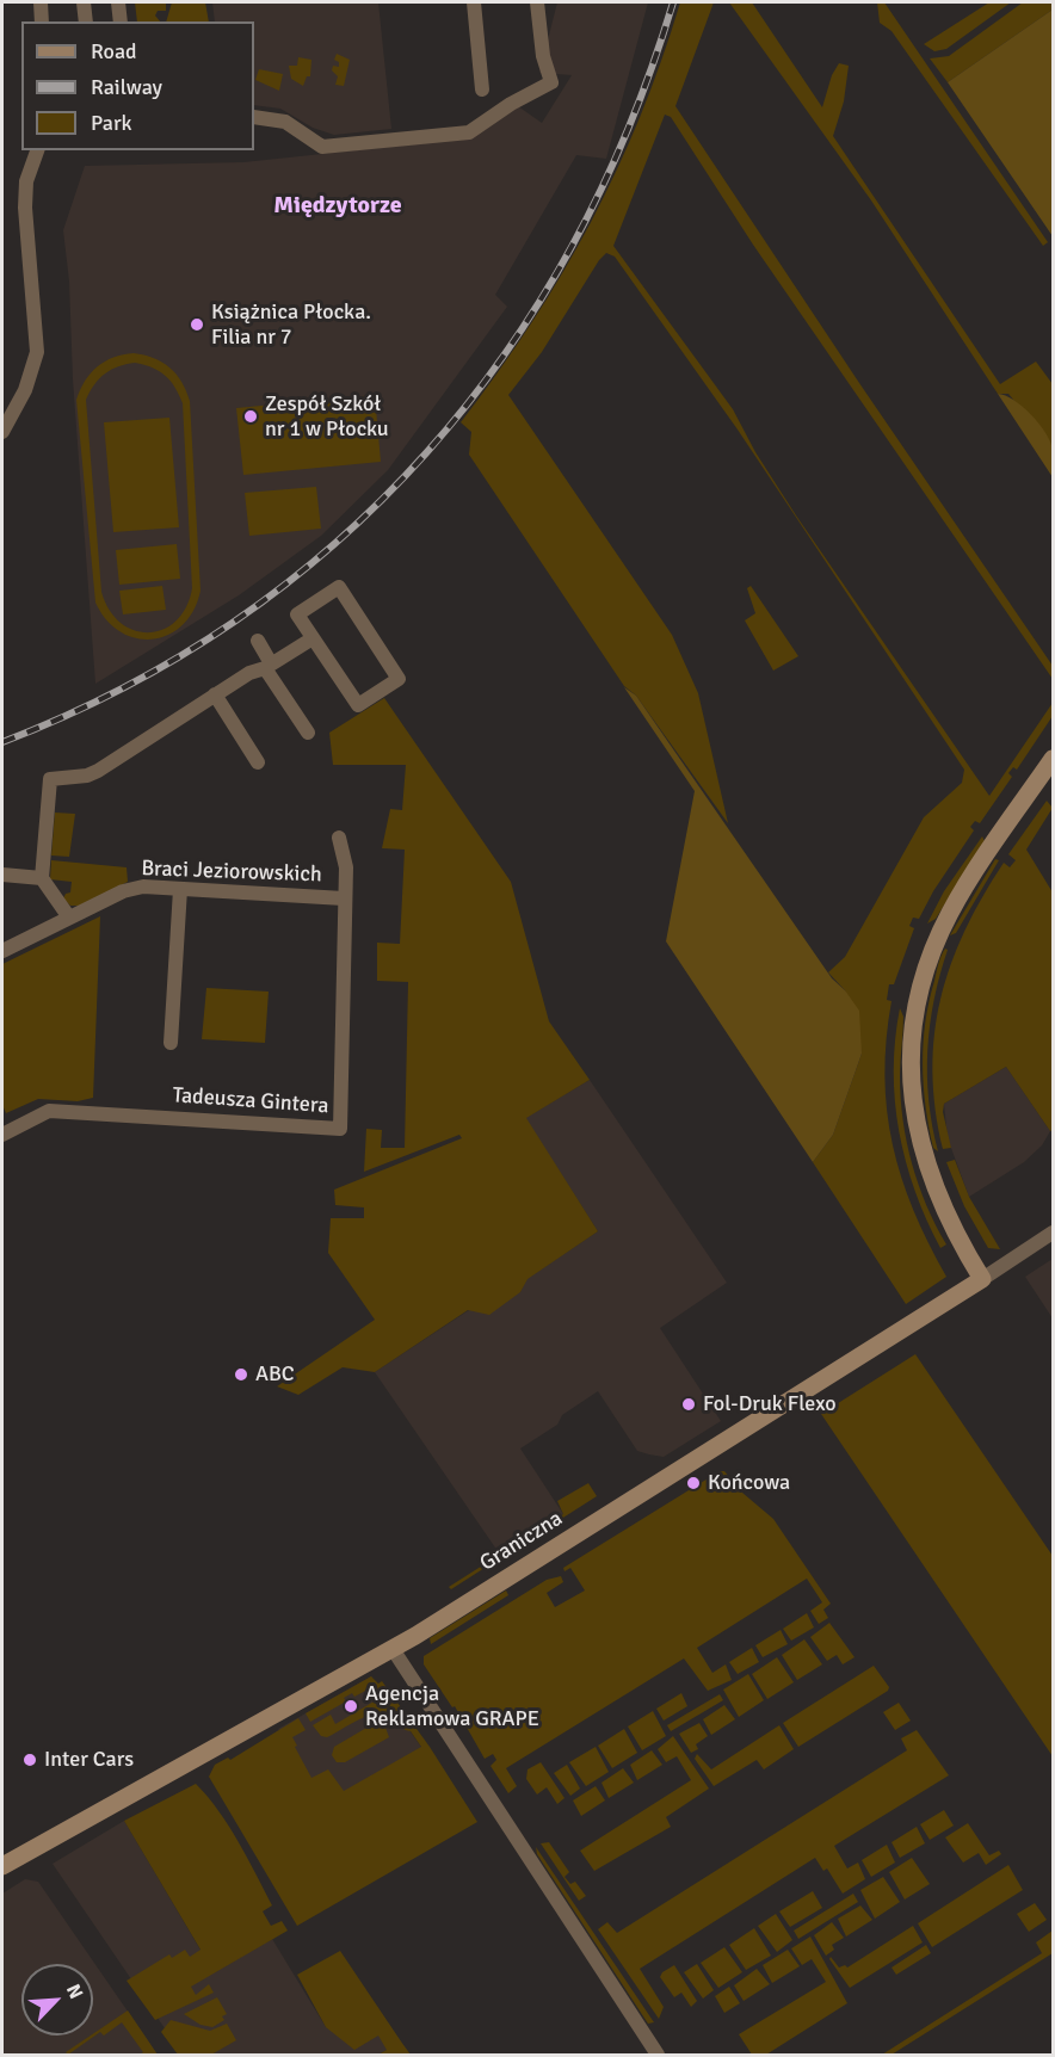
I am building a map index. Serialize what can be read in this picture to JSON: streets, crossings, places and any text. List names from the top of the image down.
{
  "streets": {
    "street": ["Braci Jeziorowskich", "Tadeusza Gintera", "Graniczna"]
  },
  "crossings": [
    ["Braci Jeziorowskich", "Tadeusza Gintera"]
  ],
  "districts": ["Międzytorze"],
  "places": [
    "Książnica Płocka. Filia nr 7",
    "Zespół Szkół nr 1 w Płocku",
    "ABC",
    "Fol-Druk Flexo",
    "Końcowa",
    "Agencja Reklamowa GRAPE",
    "Inter Cars"
  ],
  "legend": ["Road", "Railway", "Park"],
  "north": "top right"
}
